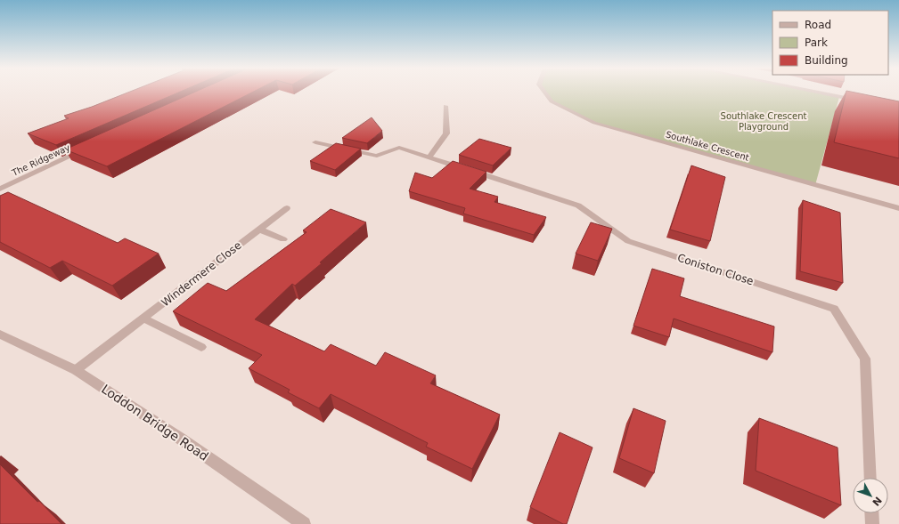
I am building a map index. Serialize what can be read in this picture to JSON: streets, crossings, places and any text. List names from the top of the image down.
{
  "streets": {
    "street": [
      "Southlake Crescent",
      "The Ridgeway",
      "Coniston Close",
      "Windermere Close",
      "Loddon Bridge Road"
    ]
  },
  "crossings": [
    ["Windermere Close", "Loddon Bridge Road"]
  ],
  "parks": ["Southlake Crescent Playground"],
  "legend": ["Road", "Park", "Building"],
  "north": "bottom right"
}
